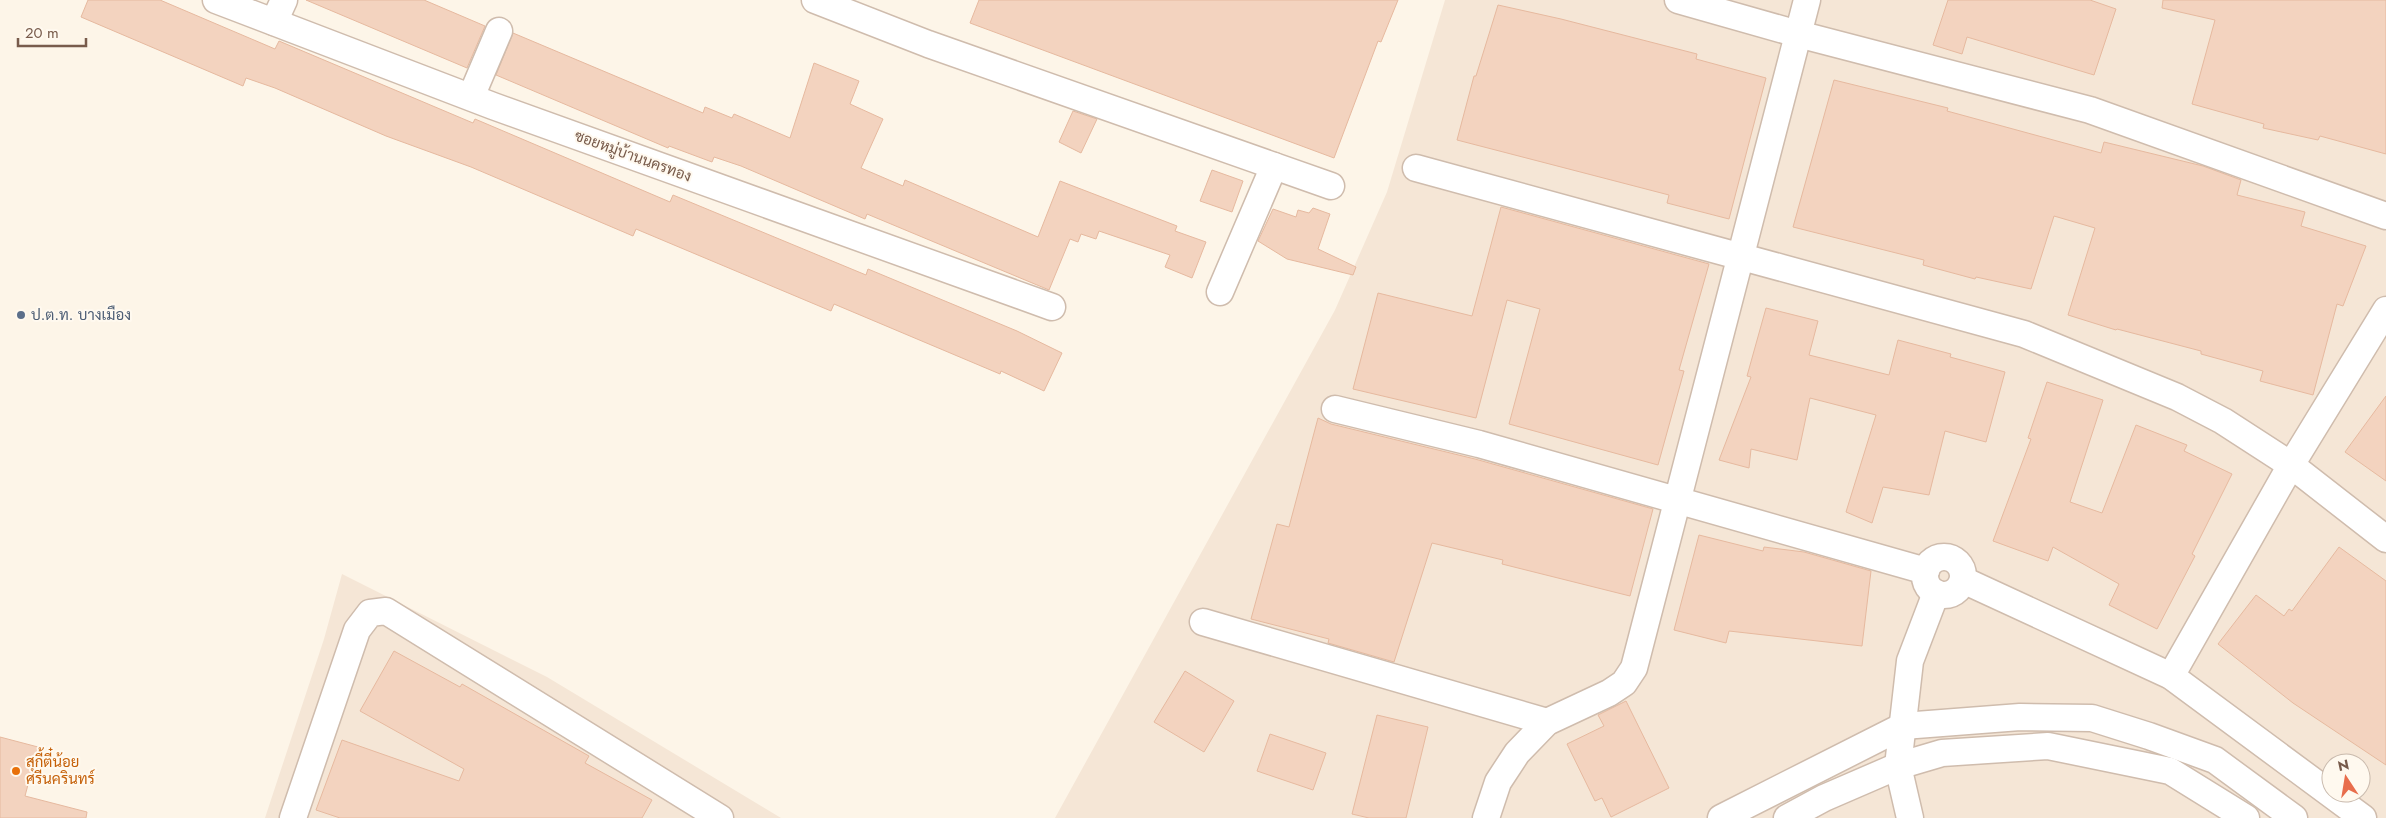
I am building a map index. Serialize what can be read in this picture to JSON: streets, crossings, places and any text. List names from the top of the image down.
{
  "streets": {
    "street": ["ซอยหมู่บ้านนครทอง"]
  },
  "places": ["ป.ต.ท. บางเมือง", "สุกี้ตี๋น้อย ศรีนครินทร์"],
  "scale_bar": "20 m",
  "north": "top"
}
